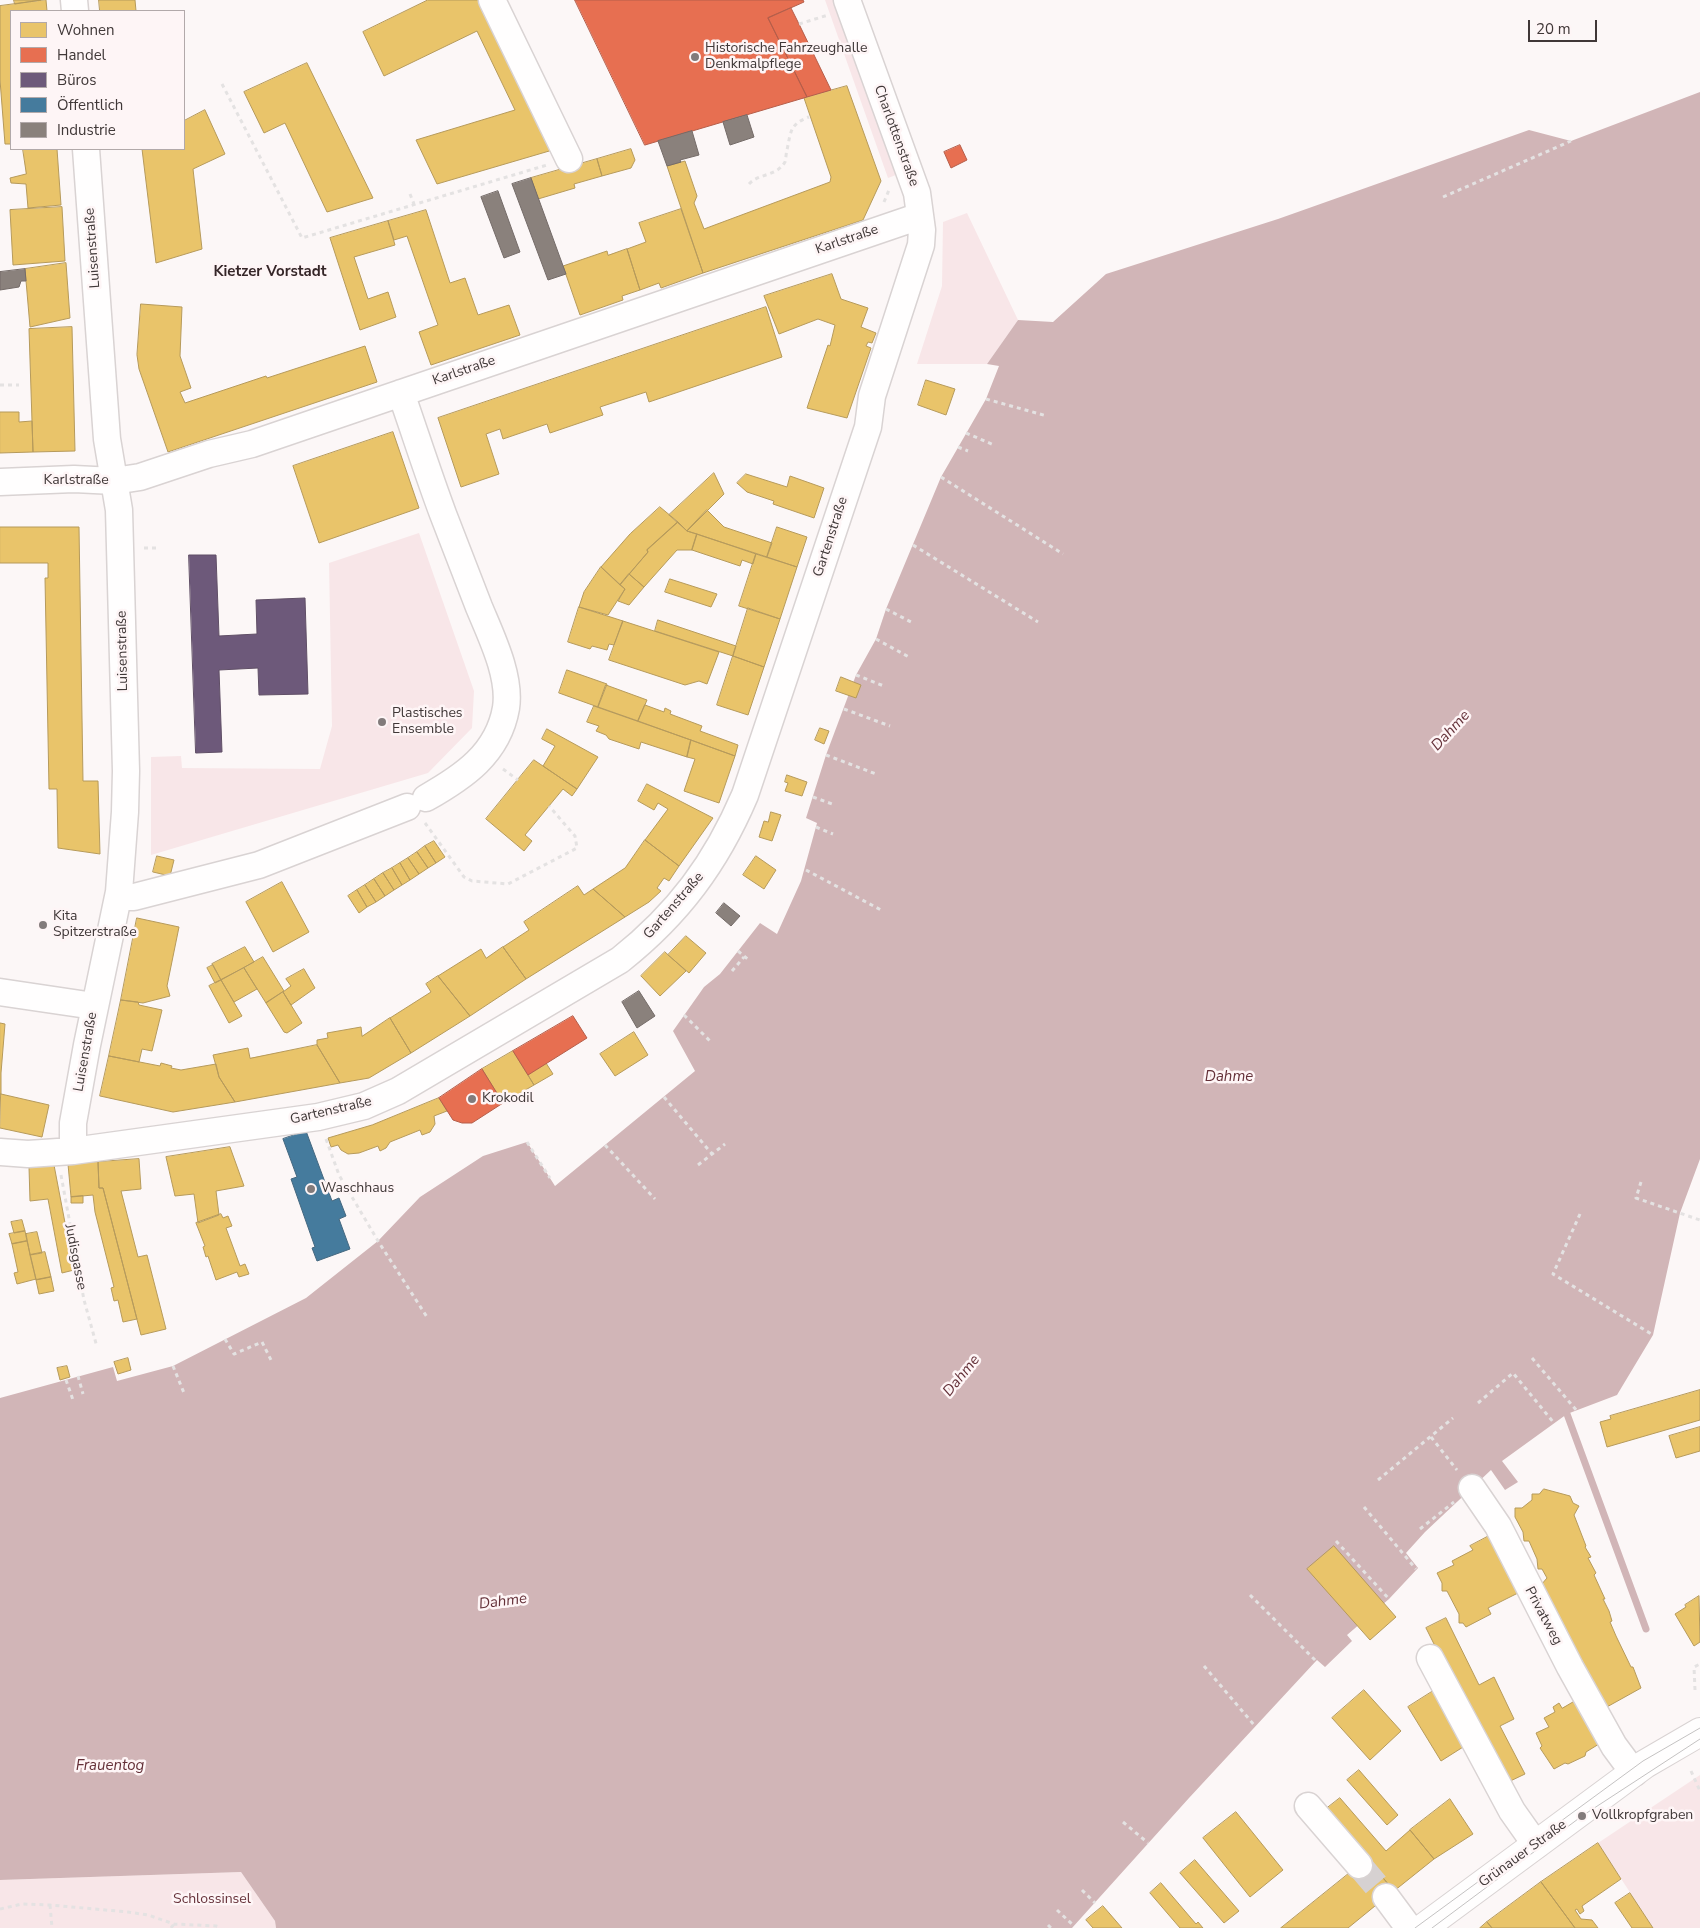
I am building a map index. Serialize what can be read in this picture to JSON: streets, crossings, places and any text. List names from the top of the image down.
{
  "streets": {
    "main road": ["Grünauer Straße"],
    "street": [
      "Charlottenstraße",
      "Karlstraße",
      "Luisenstraße",
      "Gartenstraße",
      "Privatweg"
    ],
    "path": ["Judisgasse"]
  },
  "crossings": [
    ["Charlottenstraße", "Karlstraße"],
    ["Charlottenstraße", "Gartenstraße"],
    ["Karlstraße", "Luisenstraße"],
    ["Karlstraße", "Gartenstraße"],
    ["Luisenstraße", "Gartenstraße"],
    ["Privatweg", "Grünauer Straße"]
  ],
  "districts": ["Kietzer Vorstadt"],
  "water": ["Dahme", "Frauentog"],
  "parks": ["Schlossinsel"],
  "places": [
    "Historische Fahrzeughalle Denkmalpflege",
    "Plastisches Ensemble",
    "Kita Spitzerstraße",
    "Krokodil",
    "Waschhaus",
    "Vollkropfgraben"
  ],
  "legend": [
    "Wohnen",
    "Handel",
    "Büros",
    "Öffentlich",
    "Industrie"
  ],
  "scale_bar": "20 m"
}
